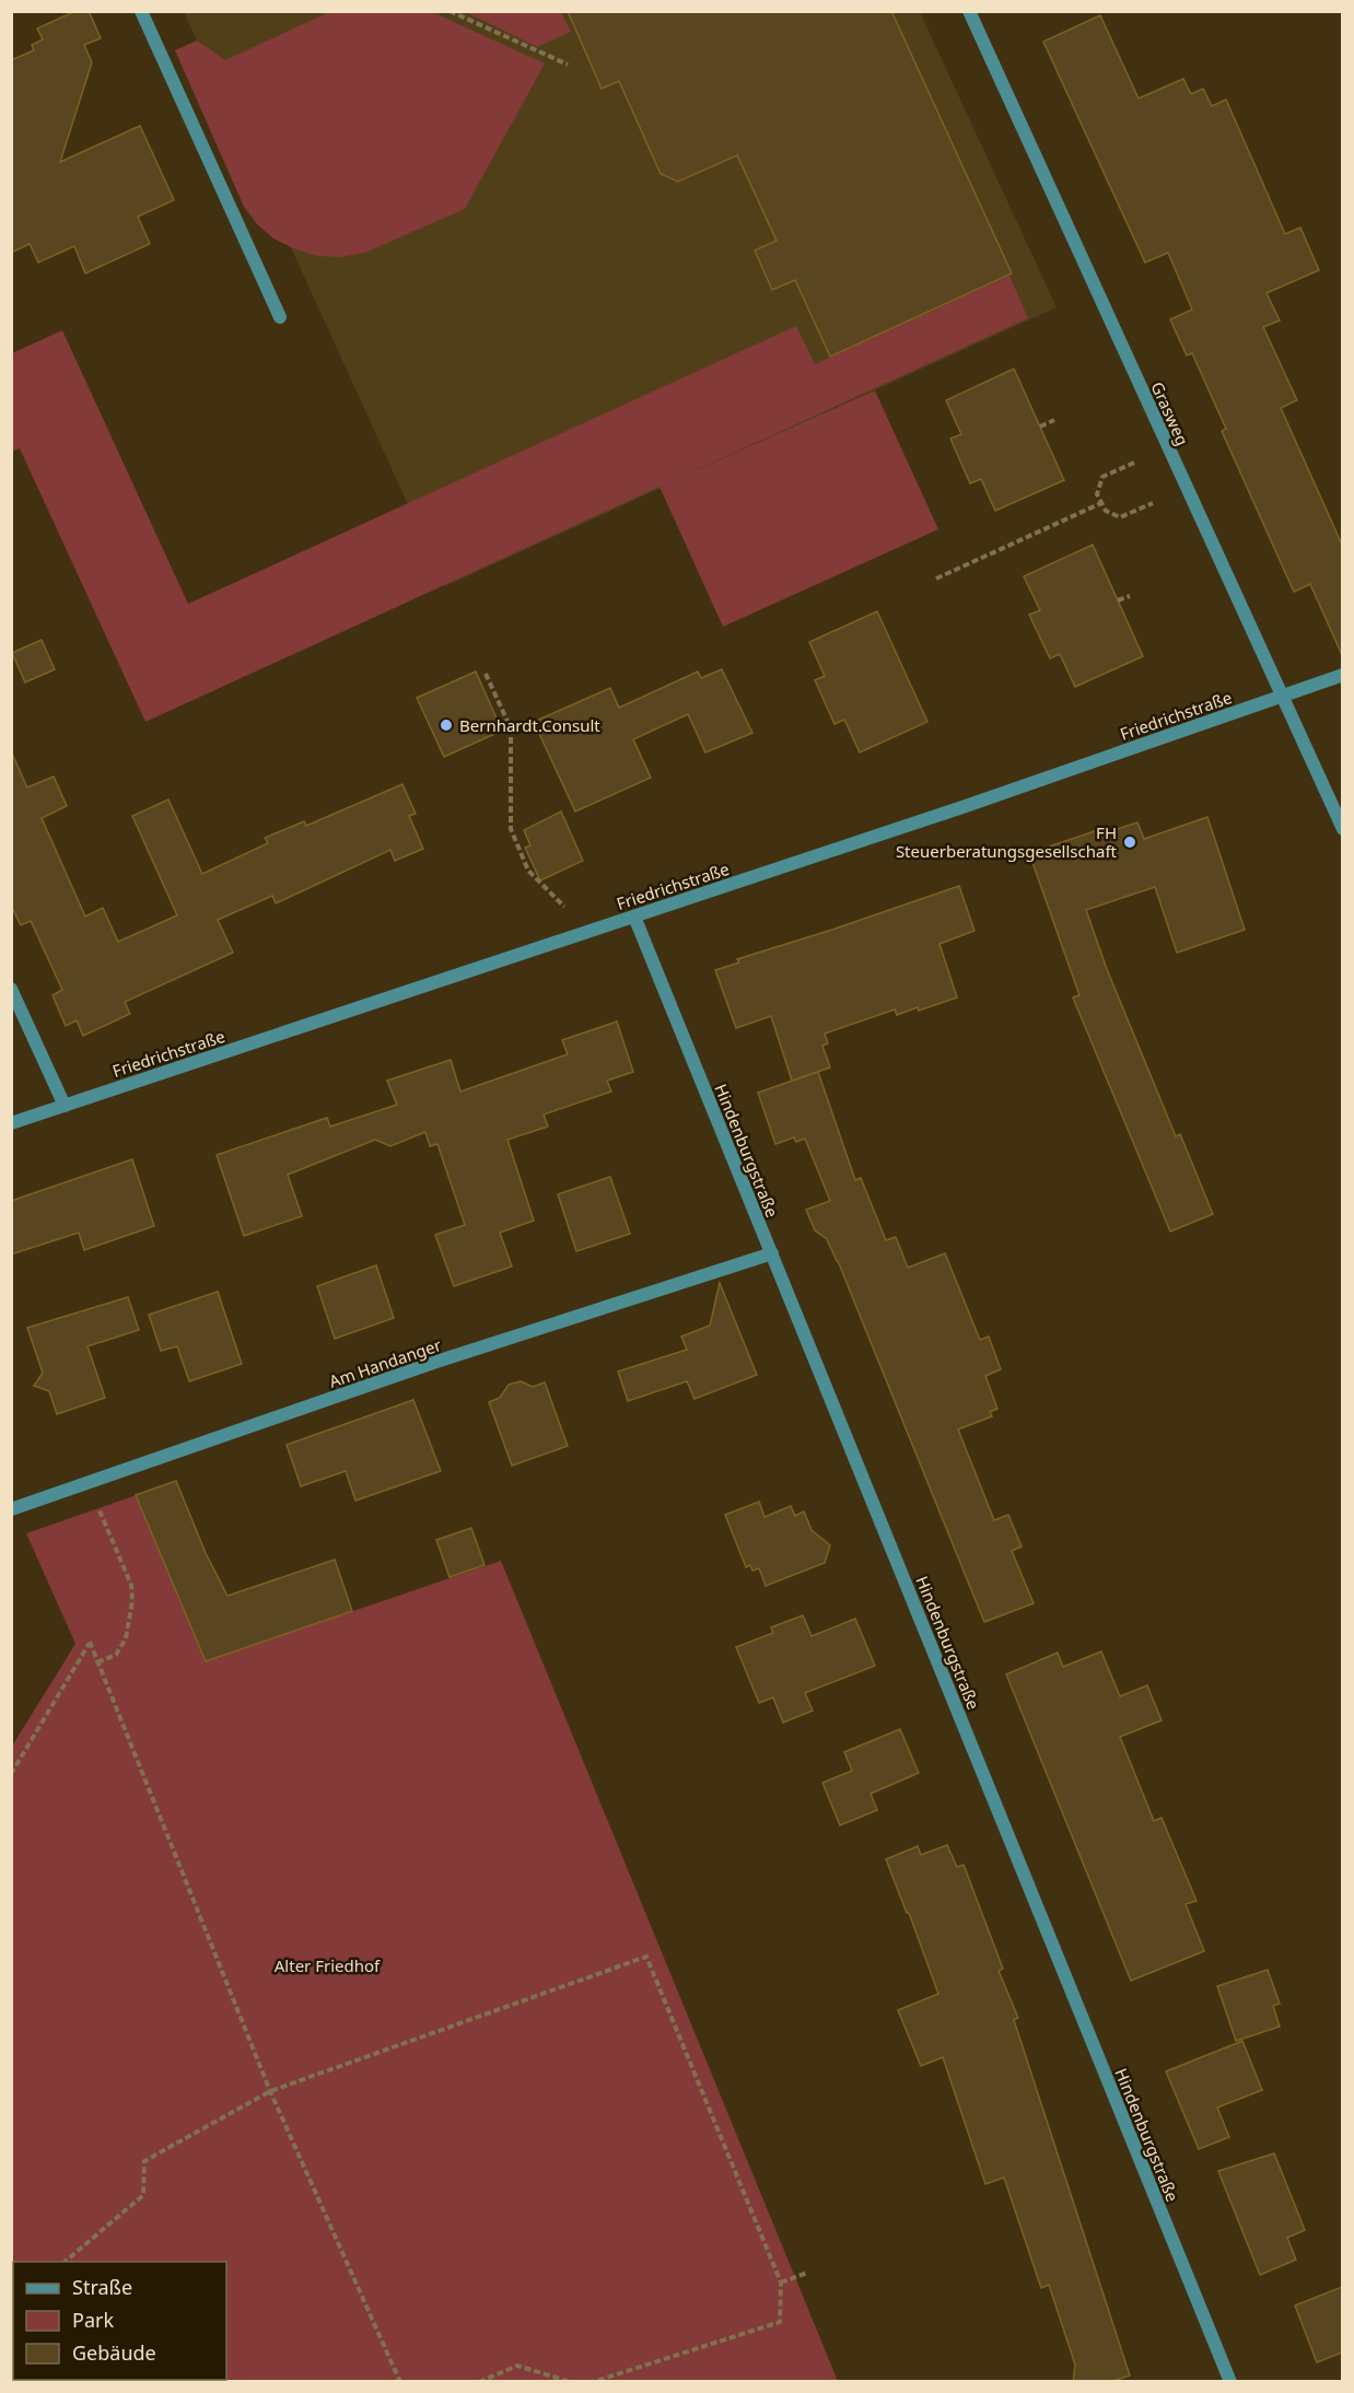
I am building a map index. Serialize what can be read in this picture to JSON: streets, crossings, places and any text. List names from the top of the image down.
{
  "streets": {
    "street": [
      "Grasweg",
      "Friedrichstraße",
      "Hindenburgstraße",
      "Am Handanger"
    ]
  },
  "crossings": [
    ["Grasweg", "Friedrichstraße"],
    ["Friedrichstraße", "Hindenburgstraße"],
    ["Hindenburgstraße", "Am Handanger"]
  ],
  "parks": ["Alter Friedhof"],
  "places": ["Bernhardt.Consult", "FH Steuerberatungsgesellschaft"],
  "legend": ["Straße", "Park", "Gebäude"]
}
